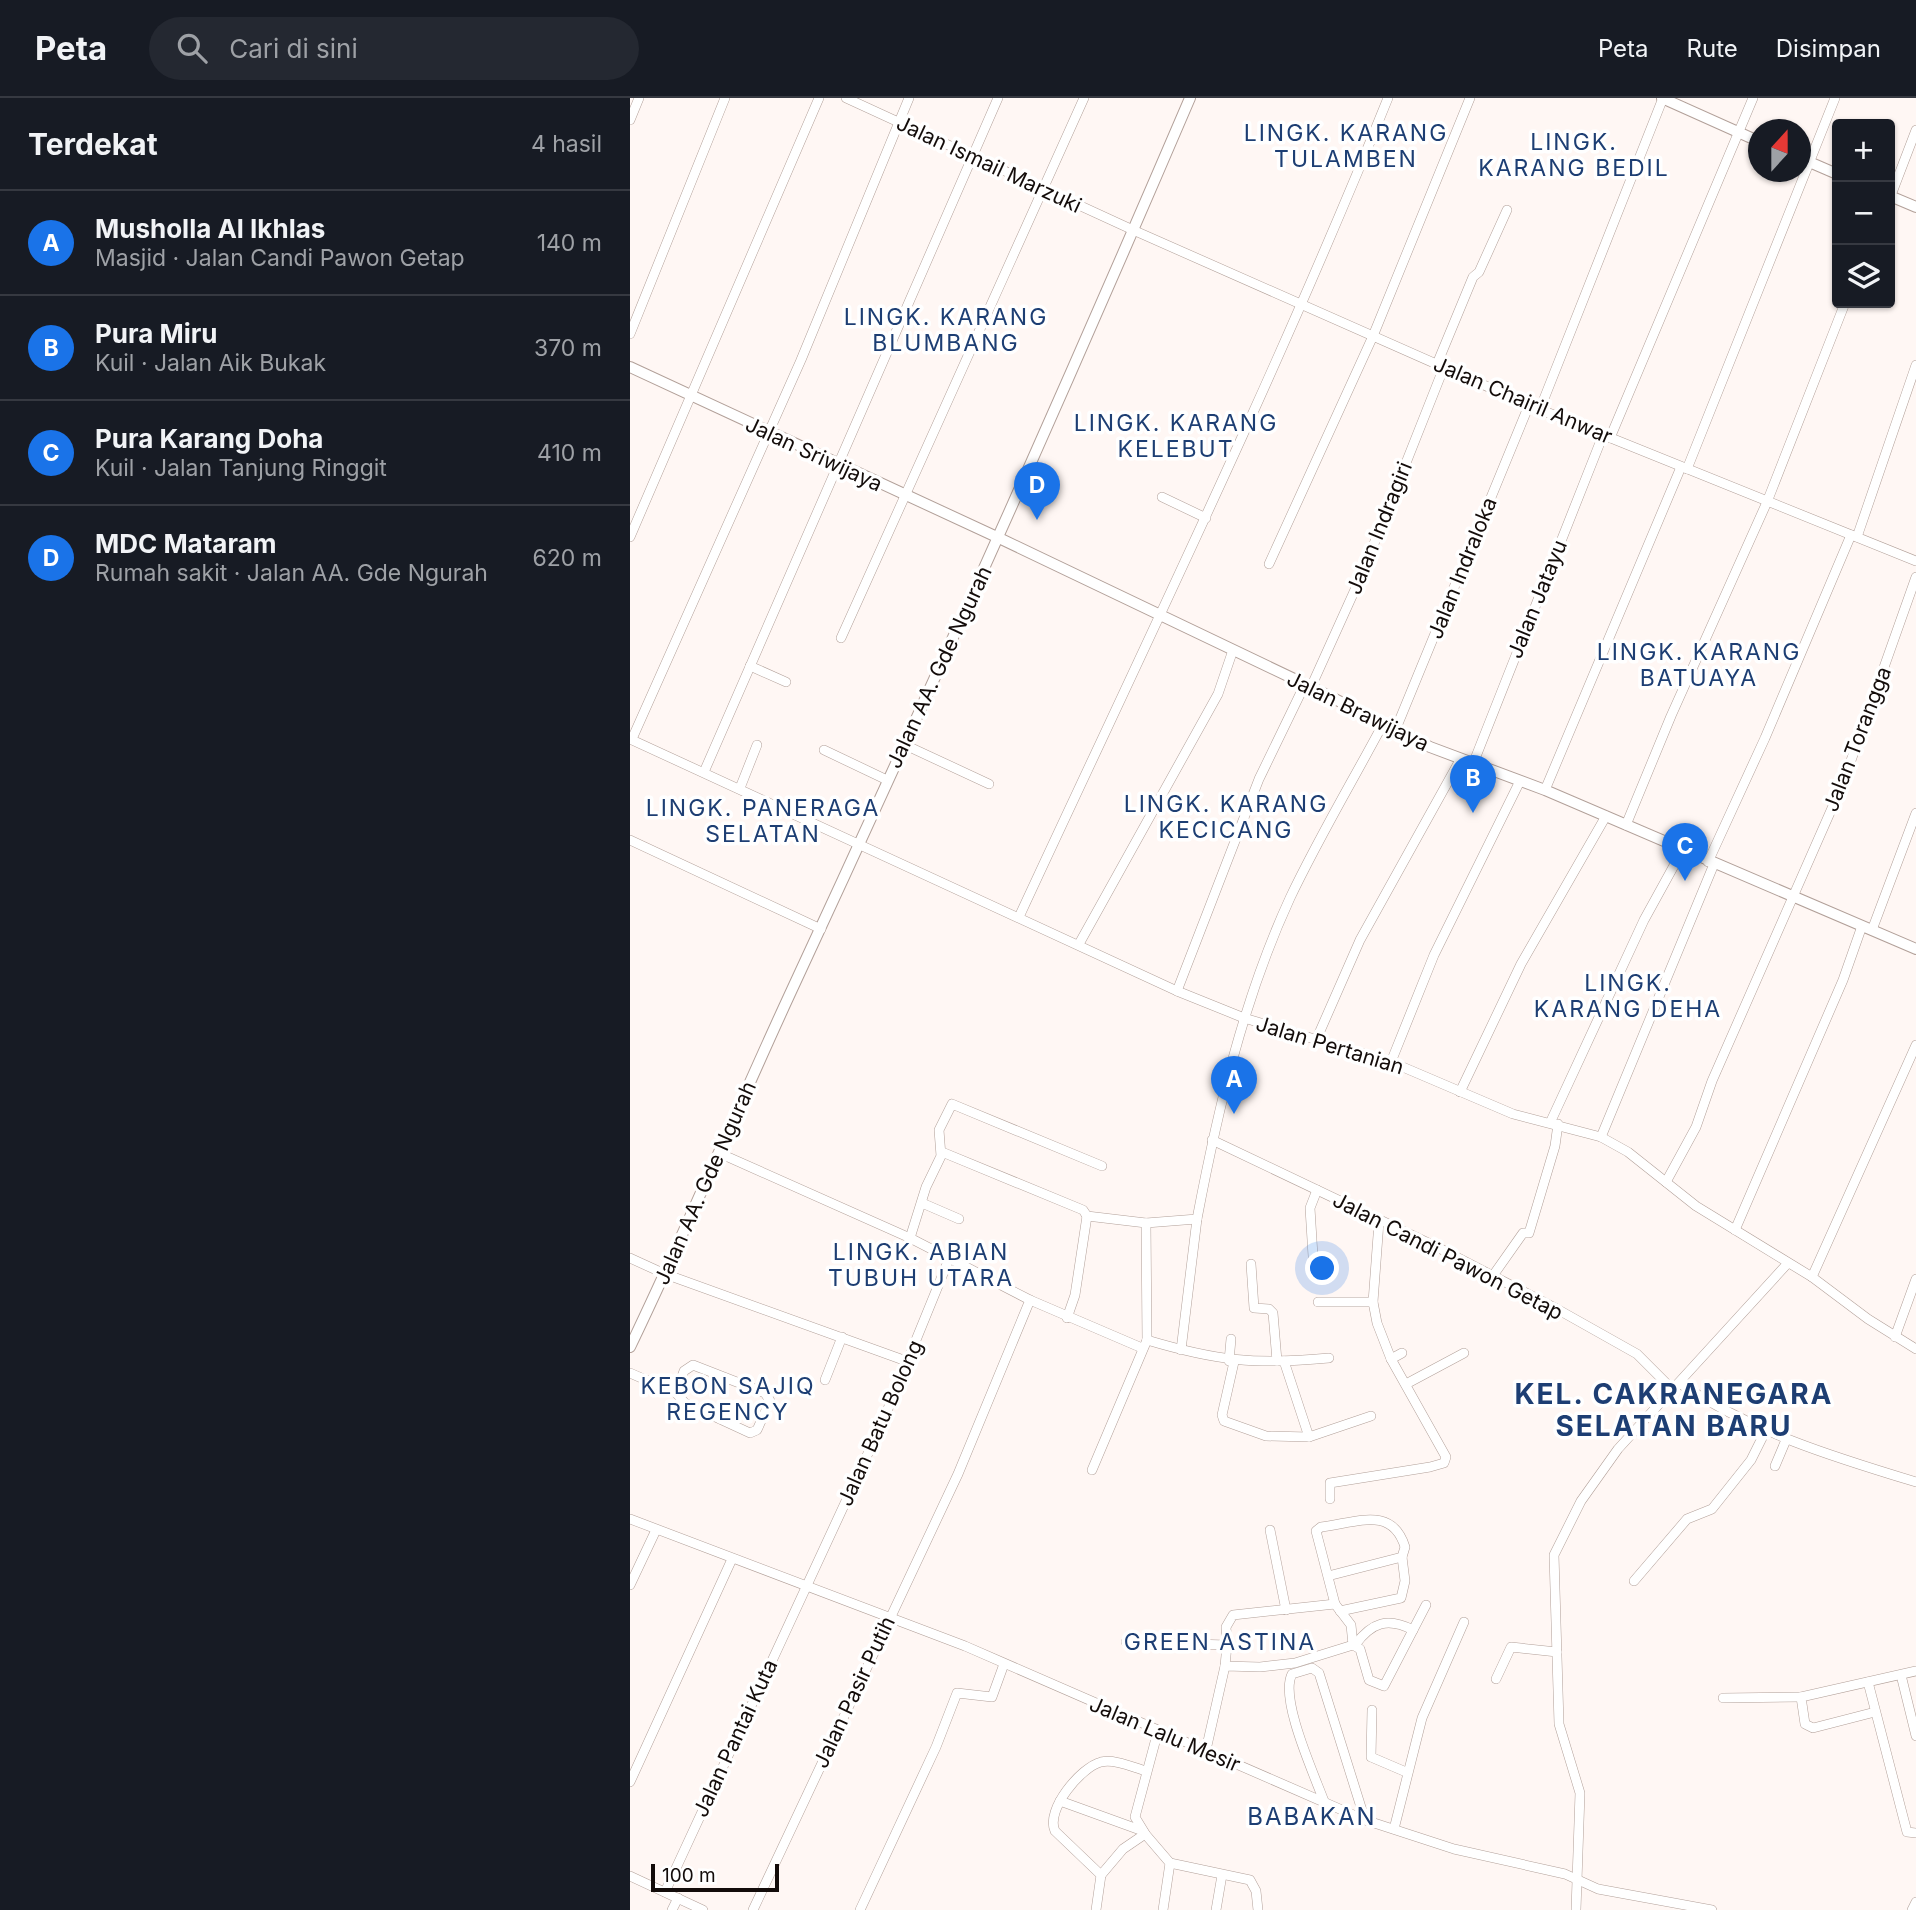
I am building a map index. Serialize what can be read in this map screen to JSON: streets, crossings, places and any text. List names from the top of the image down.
{
  "streets": {
    "main road": ["Jalan Sriwijaya", "Jalan AA. Gde Ngurah", "Jalan Brawijaya"],
    "street": [
      "Jalan Ismail Marzuki",
      "Jalan Chairil Anwar",
      "Jalan Indragiri",
      "Jalan Indraloka",
      "Jalan Jatayu",
      "Jalan Torangga",
      "Jalan Pertanian",
      "Jalan Candi Pawon Getap",
      "Jalan Batu Bolong",
      "Jalan Pasir Putih",
      "Jalan Lalu Mesir",
      "Jalan Pantai Kuta"
    ]
  },
  "crossings": [
    ["Jalan Ismail Marzuki", "Jalan Chairil Anwar"],
    ["Jalan Ismail Marzuki", "Jalan AA. Gde Ngurah"],
    ["Jalan Chairil Anwar", "Jalan Indragiri"],
    ["Jalan Chairil Anwar", "Jalan Indraloka"],
    ["Jalan Chairil Anwar", "Jalan Jatayu"],
    ["Jalan Chairil Anwar", "Jalan AA. Gde Ngurah"],
    ["Jalan Sriwijaya", "Jalan AA. Gde Ngurah"],
    ["Jalan Sriwijaya", "Jalan Brawijaya"],
    ["Jalan Indragiri", "Jalan Brawijaya"],
    ["Jalan Indragiri", "Jalan Pertanian"],
    ["Jalan Indraloka", "Jalan Brawijaya"],
    ["Jalan Jatayu", "Jalan Brawijaya"],
    ["Jalan AA. Gde Ngurah", "Jalan Brawijaya"],
    ["Jalan AA. Gde Ngurah", "Jalan Pertanian"],
    ["Jalan Brawijaya", "Jalan Torangga"],
    ["Jalan Torangga", "Jalan Pertanian"],
    ["Jalan Batu Bolong", "Jalan Lalu Mesir"],
    ["Jalan Batu Bolong", "Jalan Pantai Kuta"],
    ["Jalan Pasir Putih", "Jalan Lalu Mesir"],
    ["Jalan Lalu Mesir", "Jalan Pantai Kuta"]
  ],
  "districts": [
    "LINGK. KARANG TULAMBEN",
    "LINGK. KARANG BEDIL",
    "LINGK. KARANG BLUMBANG",
    "LINGK. KARANG KELEBUT",
    "LINGK. KARANG BATUAYA",
    "LINGK. KARANG KECICANG",
    "LINGK. PANERAGA SELATAN",
    "LINGK. KARANG DEHA",
    "LINGK. ABIAN TUBUH UTARA",
    "KEBON SAJIQ REGENCY",
    "KEL. CAKRANEGARA SELATAN BARU",
    "GREEN ASTINA",
    "BABAKAN"
  ],
  "scale_bar": "100 m",
  "north": "top",
  "page": {
    "header": "Peta",
    "search": "Cari di sini",
    "nav": ["Peta", "Rute", "Disimpan"],
    "heading": ["Terdekat", "4 hasil"],
    "map_buttons": ["+", "−"],
    "list": [
      {
        "mark": "A",
        "name": "Musholla Al Ikhlas",
        "note": "Masjid · Jalan Candi Pawon Getap",
        "value": "140 m"
      },
      {
        "mark": "B",
        "name": "Pura Miru",
        "note": "Kuil · Jalan Aik Bukak",
        "value": "370 m"
      },
      {
        "mark": "C",
        "name": "Pura Karang Doha",
        "note": "Kuil · Jalan Tanjung Ringgit",
        "value": "410 m"
      },
      {
        "mark": "D",
        "name": "MDC Mataram",
        "note": "Rumah sakit · Jalan AA. Gde Ngurah",
        "value": "620 m"
      }
    ],
    "pins": [
      "D",
      "B",
      "C",
      "A"
    ],
    "scale": "100 m"
  }
}
